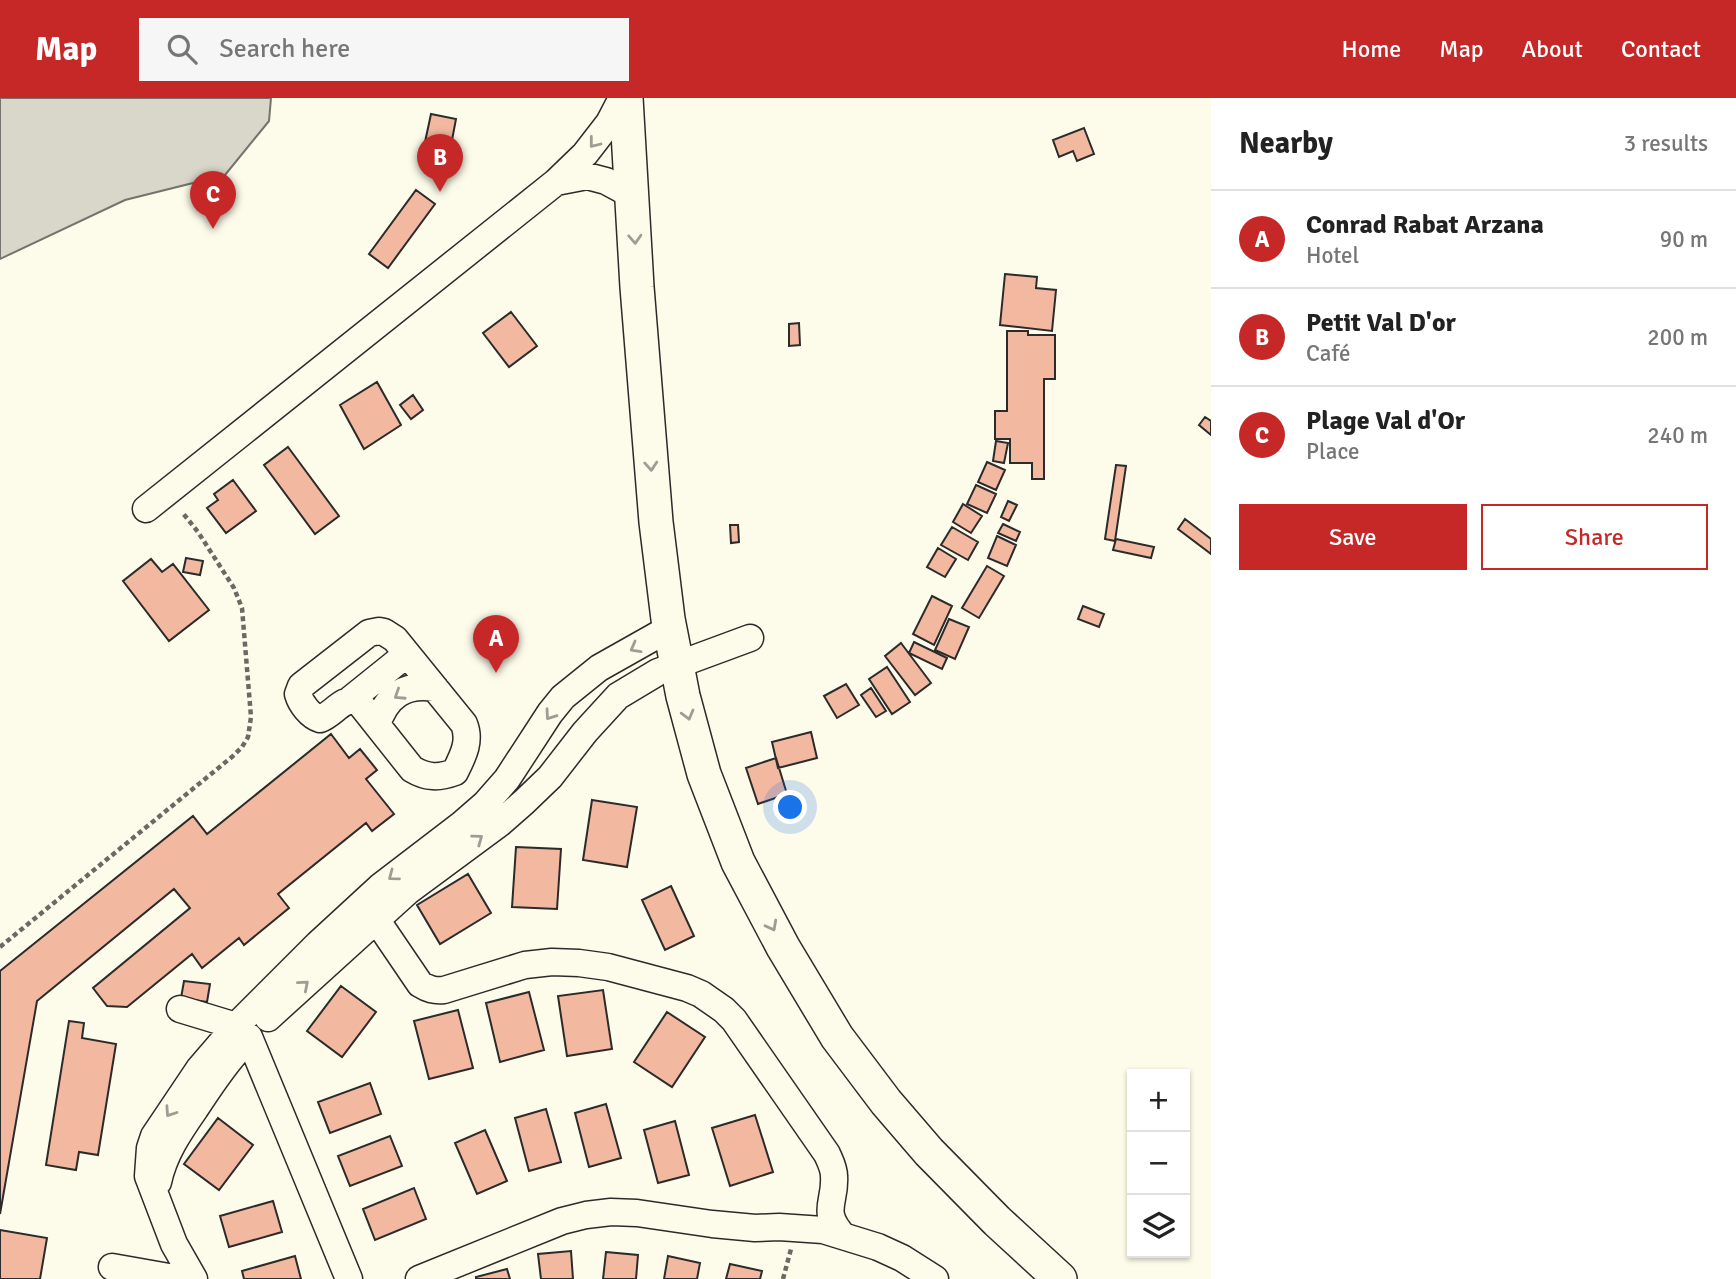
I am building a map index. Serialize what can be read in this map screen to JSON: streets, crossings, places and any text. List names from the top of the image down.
{
  "page": {
    "header": "Map",
    "search": "Search here",
    "nav": [
      "Home",
      "Map",
      "About",
      "Contact"
    ],
    "heading": ["Nearby", "3 results"],
    "pins": ["B", "C", "A"],
    "list": [
      {
        "mark": "A",
        "name": "Conrad Rabat Arzana",
        "note": "Hotel",
        "value": "90 m"
      },
      {
        "mark": "B",
        "name": "Petit Val D'or",
        "note": "Café",
        "value": "200 m"
      },
      {
        "mark": "C",
        "name": "Plage Val d'Or",
        "note": "Place",
        "value": "240 m"
      }
    ],
    "buttons": ["Save", "Share"],
    "map_buttons": ["+", "−"]
  }
}
